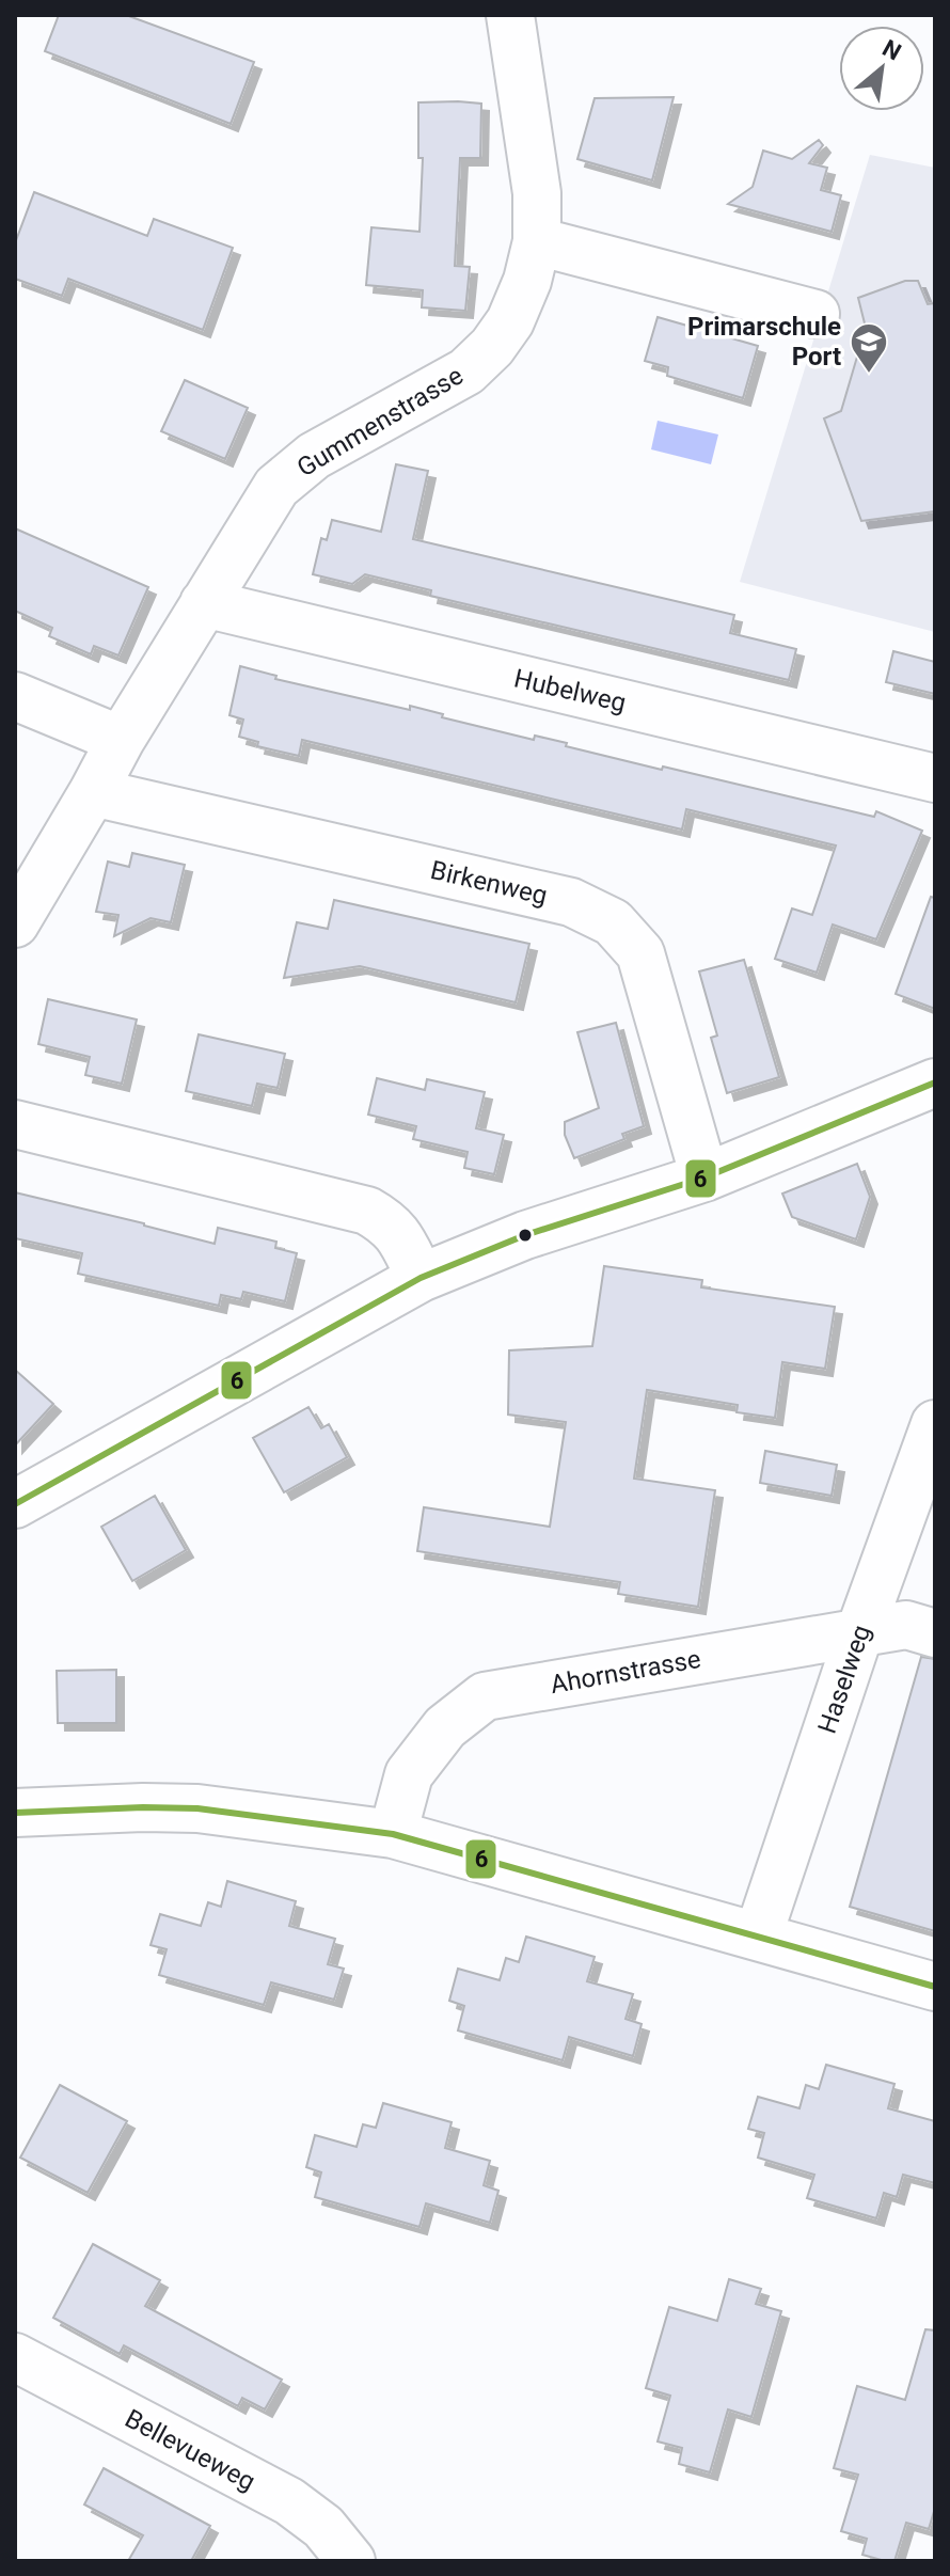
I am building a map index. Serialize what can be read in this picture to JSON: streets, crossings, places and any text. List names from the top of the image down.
{
  "streets": {
    "street": [
      "Gummenstrasse",
      "Hubelweg",
      "Birkenweg",
      "Ahornstrasse",
      "Haselweg",
      "Bellevueweg"
    ]
  },
  "crossings": [
    ["Gummenstrasse", "Hubelweg"],
    ["Gummenstrasse", "Birkenweg"],
    ["Ahornstrasse", "Haselweg"]
  ],
  "places": {
    "school or university": ["Primarschule Port"]
  },
  "lines": ["transit line 6"],
  "north": "top right"
}
